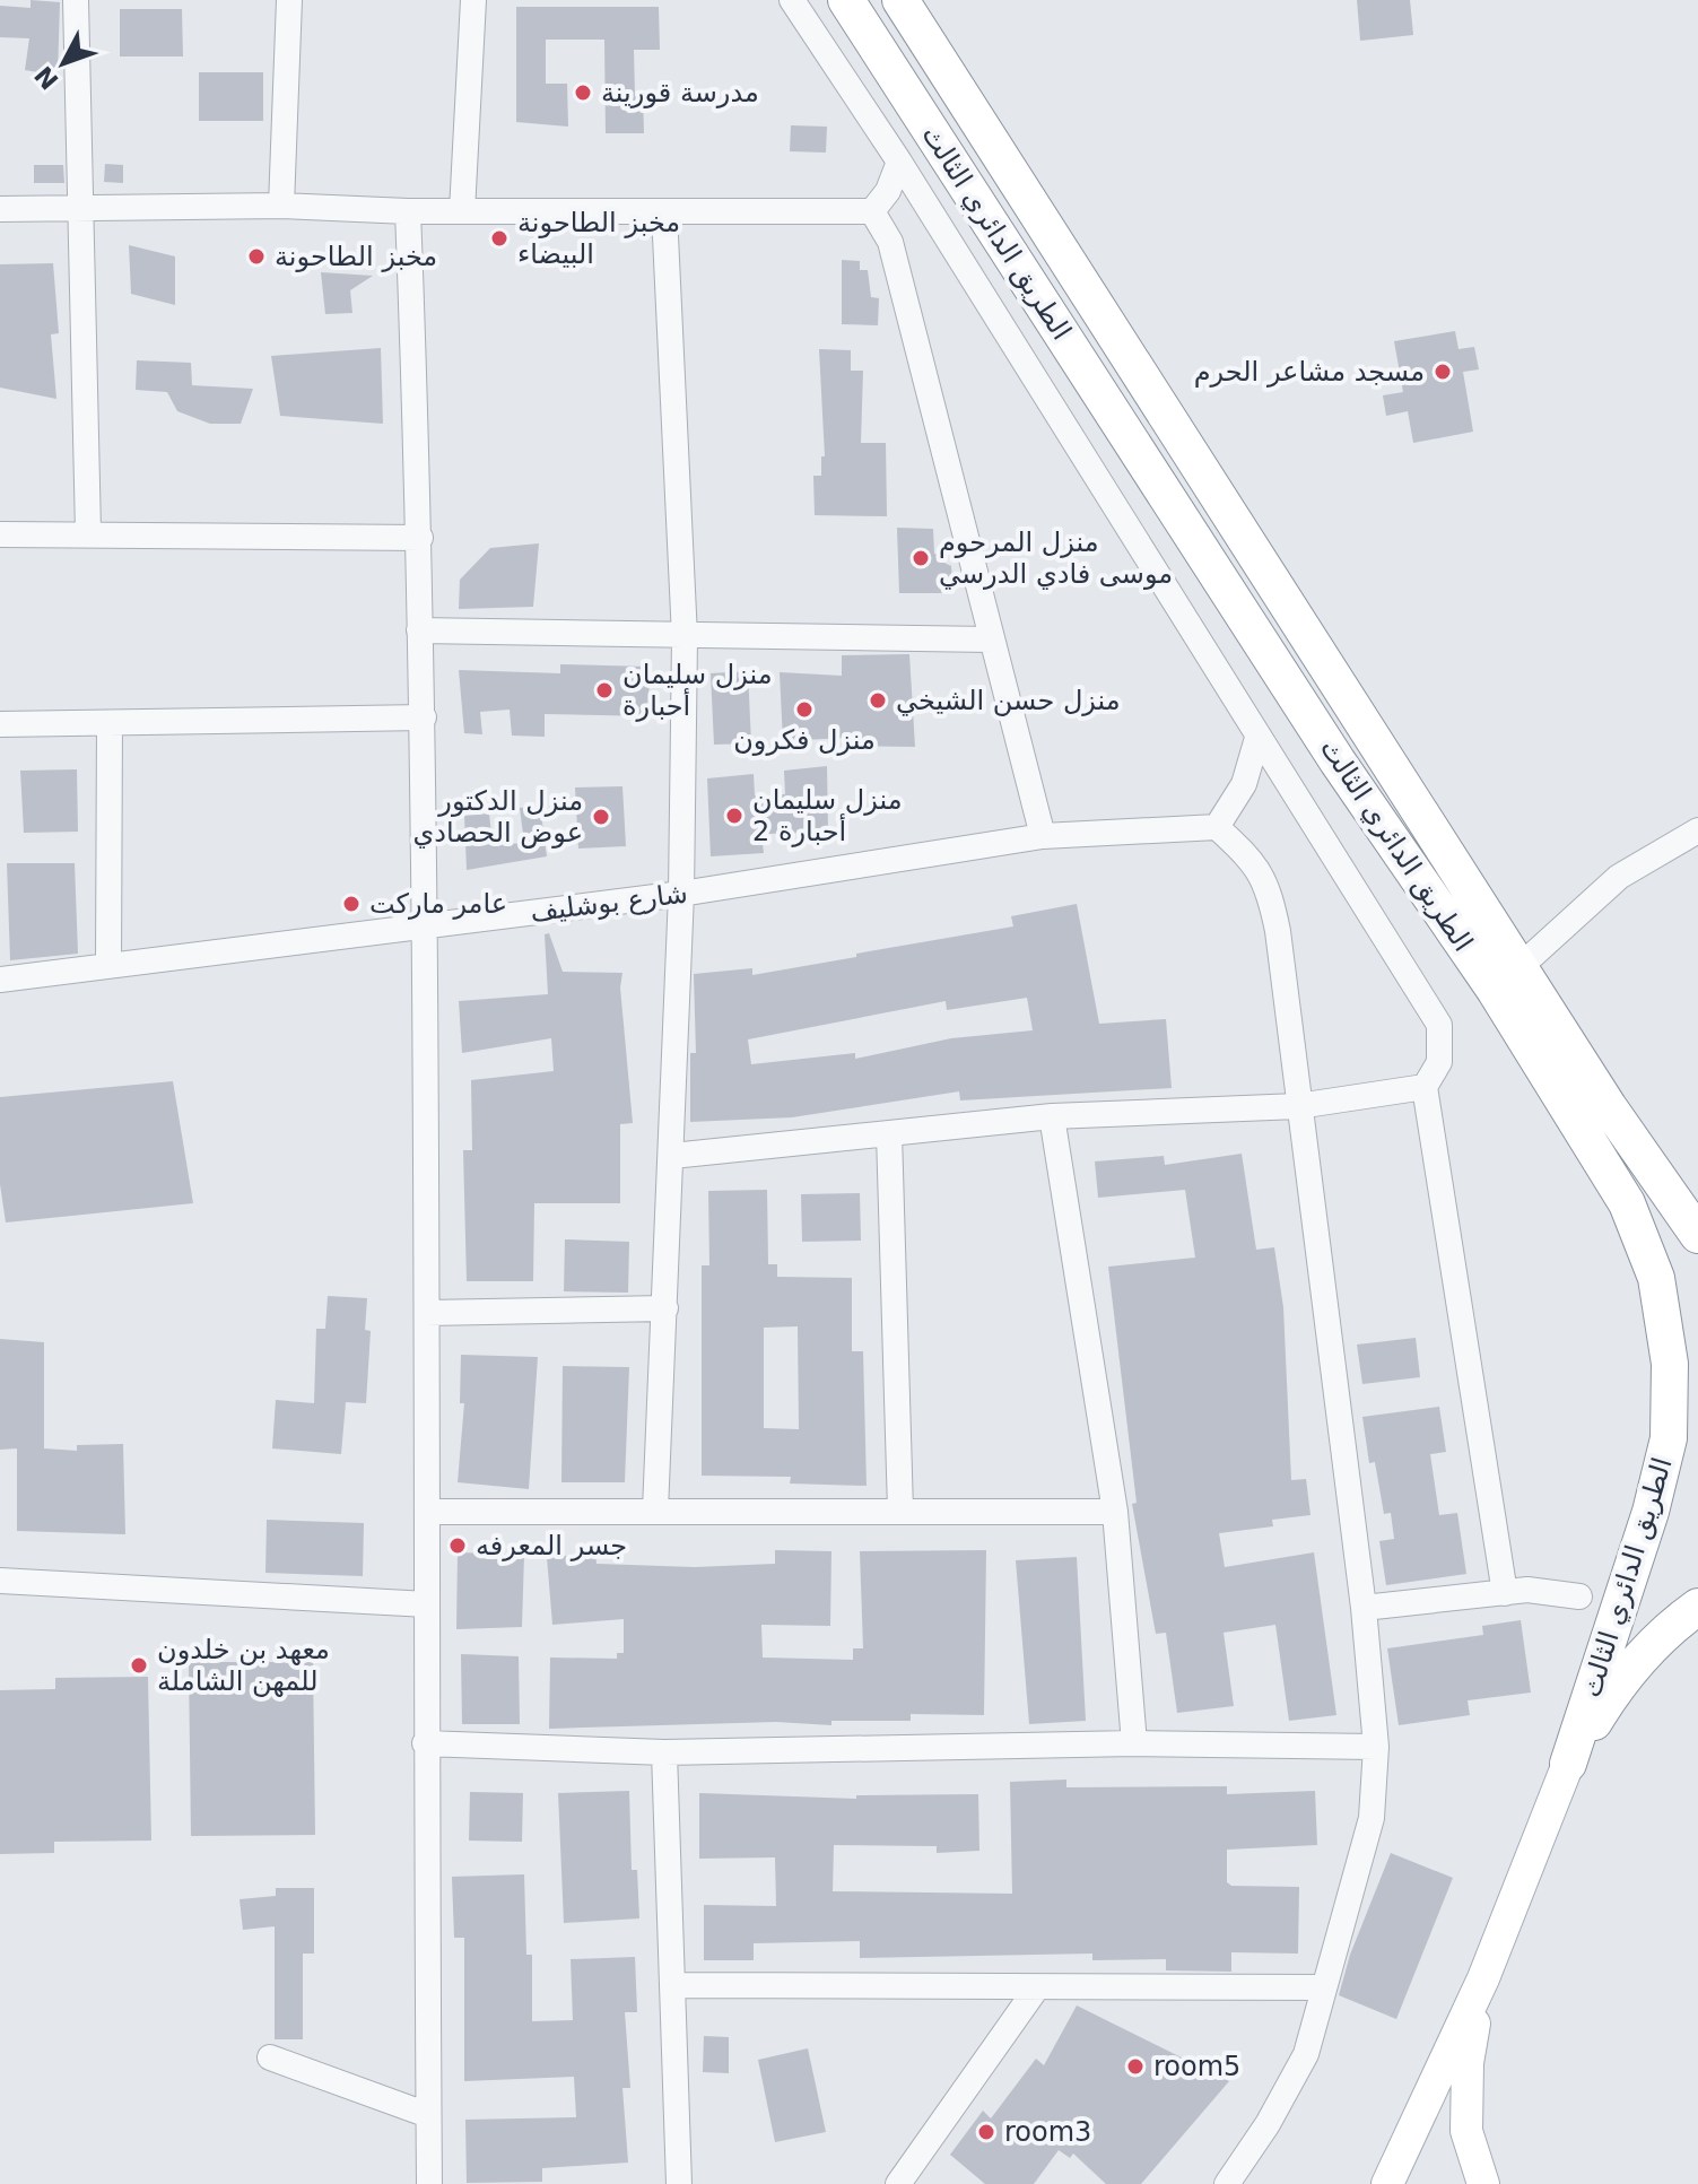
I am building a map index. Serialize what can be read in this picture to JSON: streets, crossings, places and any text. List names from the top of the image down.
{
  "streets": {
    "highway": ["الطريق الدائري الثالث"],
    "street": ["شارع بوشليف"]
  },
  "places": [
    "مدرسة قورينة",
    "مخبز الطاحونة البيضاء",
    "مخبز الطاحونة",
    "مسجد مشاعر الحرم",
    "منزل المرحوم موسى فادي الدرسي",
    "منزل سليمان أحبارة",
    "منزل حسن الشيخي",
    "منزل فكرون",
    "منزل سليمان أحبارة 2",
    "منزل الدكتور عوض الحصادي",
    "عامر ماركت",
    "جسر المعرفه",
    "معهد بن خلدون للمهن الشاملة",
    "room5",
    "room3"
  ],
  "north": "bottom left"
}
